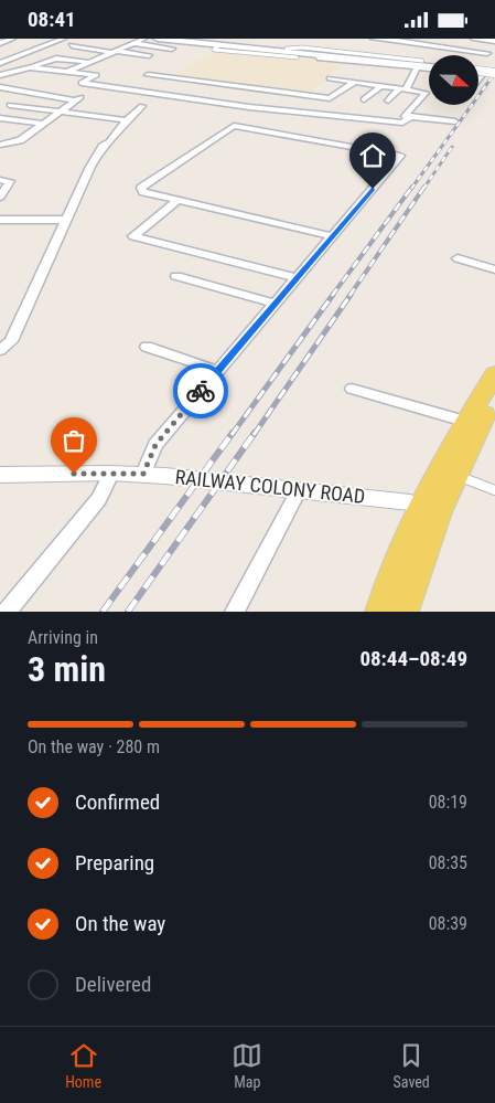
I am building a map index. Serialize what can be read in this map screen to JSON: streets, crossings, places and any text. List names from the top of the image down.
{
  "streets": {
    "street": ["RAILWAY COLONY ROAD"]
  },
  "north": "right",
  "page": {
    "status": "08:41",
    "heading": ["3 min", "Arriving in", "08:44–08:49"],
    "bar": "On the way · 280 m",
    "list": [
      ["Confirmed", "08:19"],
      ["Preparing", "08:35"],
      ["On the way", "08:39"],
      "Delivered"
    ],
    "tabs": ["Home", "Map", "Saved"]
  }
}
